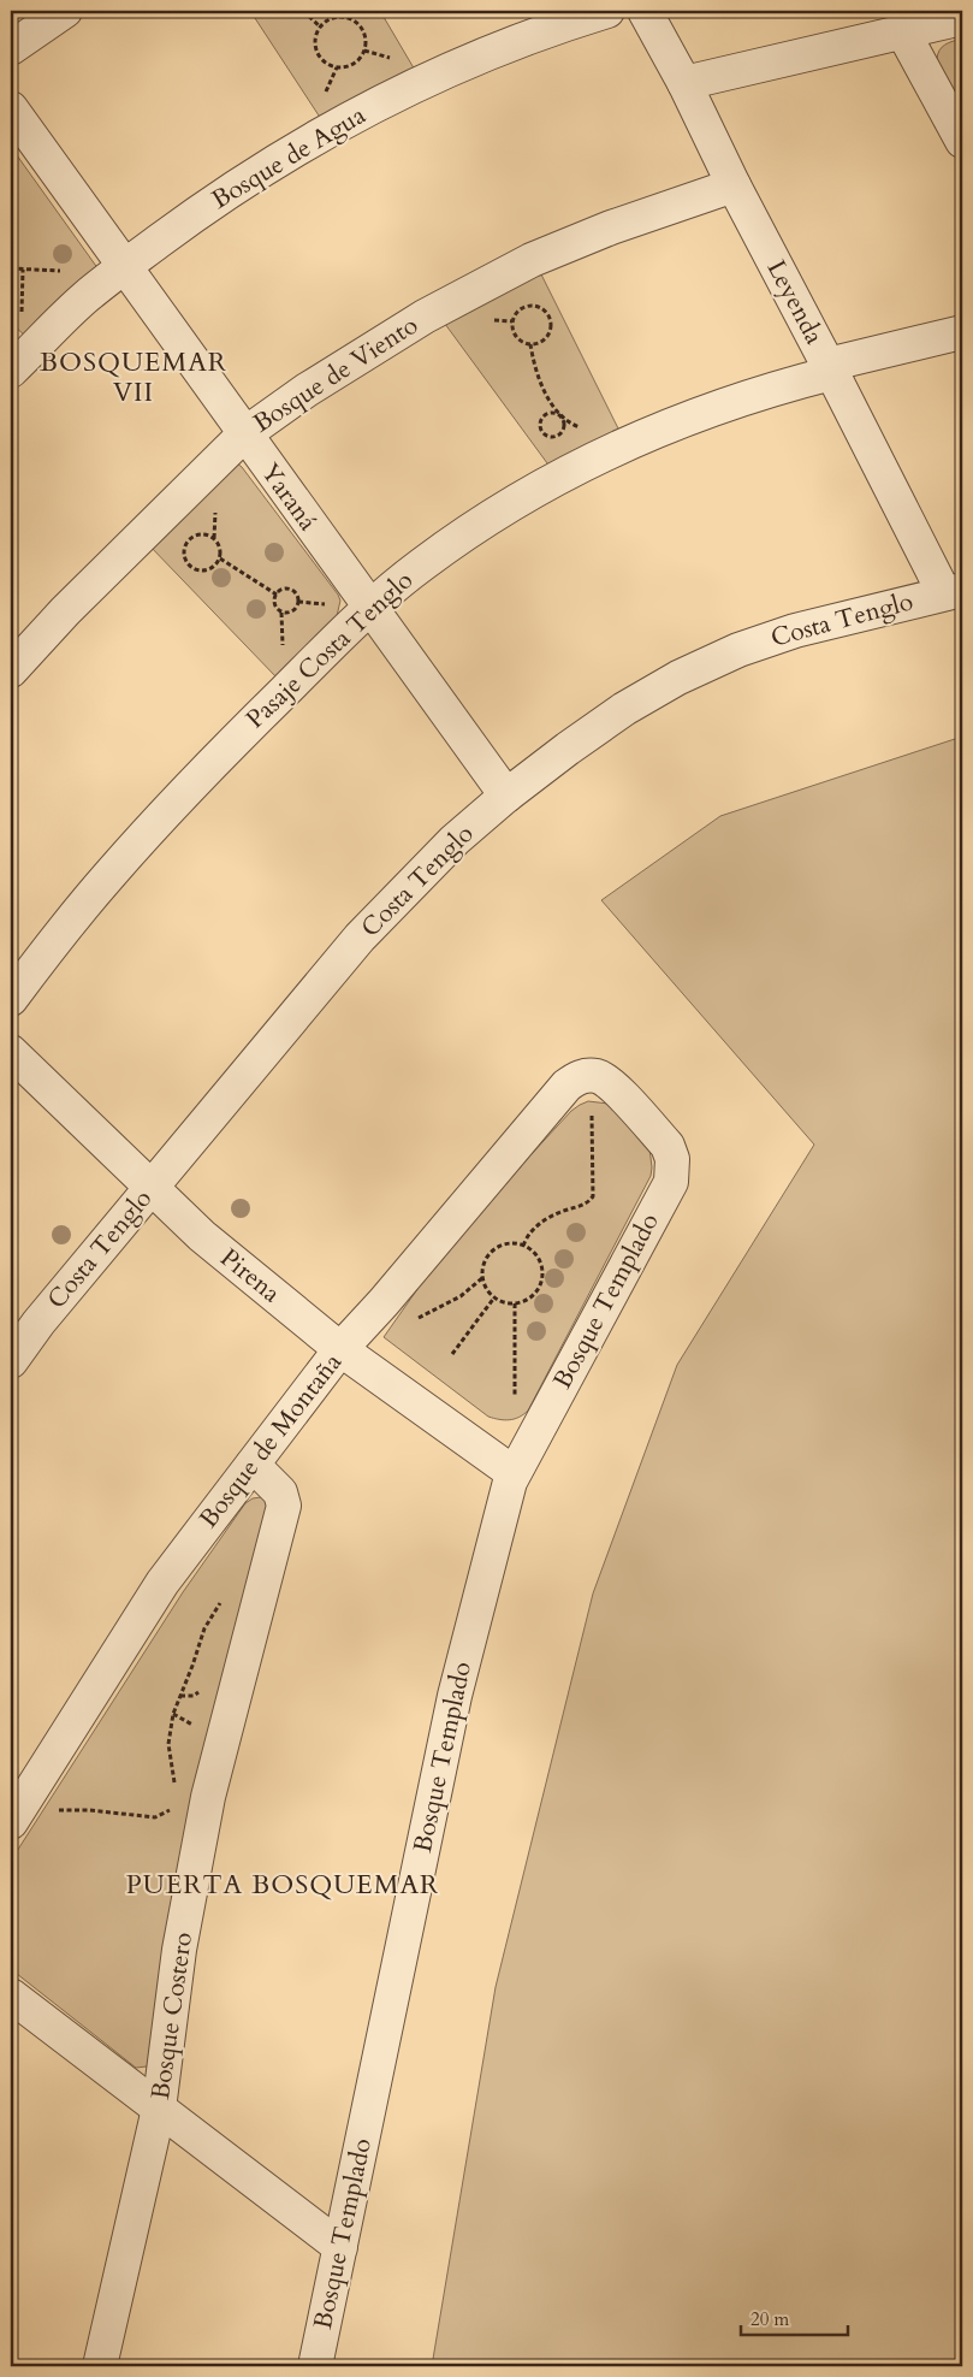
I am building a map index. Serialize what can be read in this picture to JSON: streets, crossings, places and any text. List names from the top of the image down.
{
  "streets": {
    "street": [
      "Bosque de Agua",
      "Leyenda",
      "Bosque de Viento",
      "Yaraná",
      "Costa Tenglo",
      "Pasaje Costa Tenglo",
      "Pirena",
      "Bosque Templado",
      "Bosque de Montaña",
      "Bosque Costero"
    ]
  },
  "crossings": [
    ["Bosque de Agua", "Yaraná"],
    ["Leyenda", "Bosque de Viento"],
    ["Leyenda", "Costa Tenglo"],
    ["Leyenda", "Pasaje Costa Tenglo"],
    ["Bosque de Viento", "Yaraná"],
    ["Yaraná", "Costa Tenglo"],
    ["Yaraná", "Pasaje Costa Tenglo"],
    ["Costa Tenglo", "Pirena"],
    ["Pirena", "Bosque Templado"],
    ["Pirena", "Bosque de Montaña"],
    ["Bosque Templado", "Bosque de Montaña"],
    ["Bosque de Montaña", "Bosque Costero"]
  ],
  "districts": ["BOSQUEMAR VII", "PUERTA BOSQUEMAR"],
  "scale_bar": "20 m"
}
